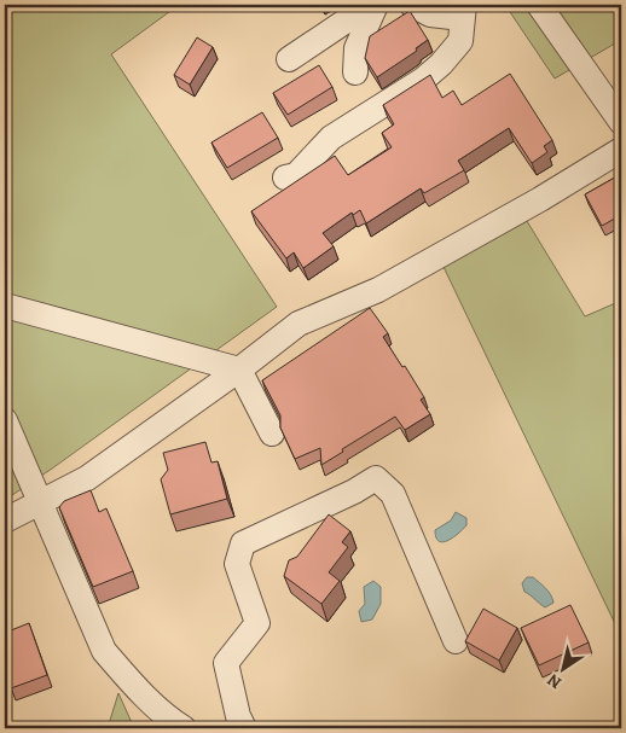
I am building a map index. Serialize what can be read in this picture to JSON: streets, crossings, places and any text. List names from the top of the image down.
{
  "north": "bottom left"
}
